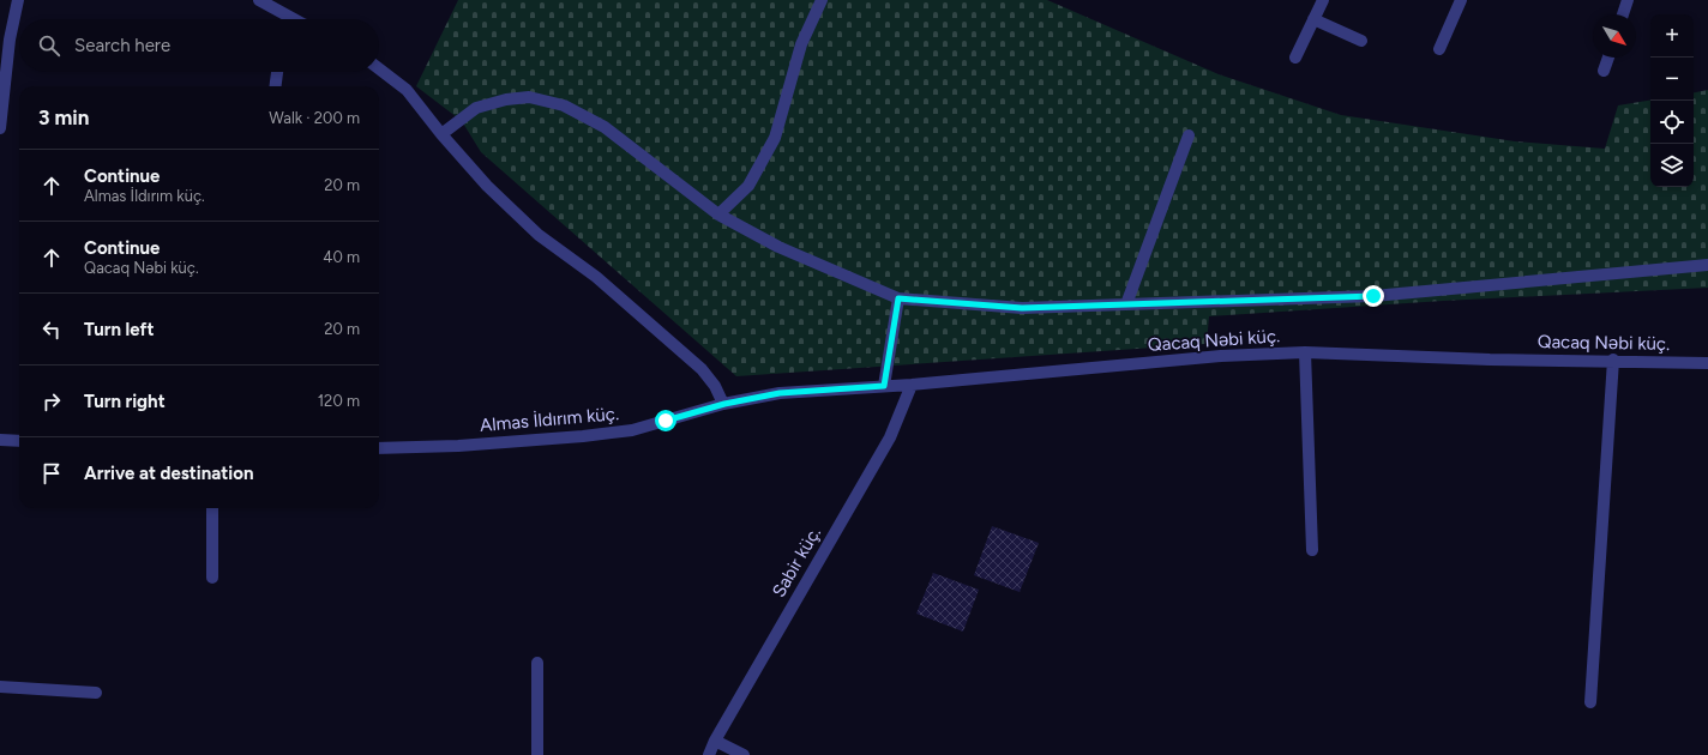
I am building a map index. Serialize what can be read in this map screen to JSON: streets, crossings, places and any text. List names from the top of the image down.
{
  "streets": {
    "street": ["Qacaq Nəbi küç.", "Almas İldırım küç.", "Sabir küç."]
  },
  "crossings": [
    ["Qacaq Nəbi küç.", "Almas İldırım küç."],
    ["Qacaq Nəbi küç.", "Sabir küç."]
  ],
  "north": "bottom right",
  "page": {
    "map_buttons": ["+", "−"],
    "search": "Search here",
    "heading": ["3 min", "Walk · 200 m"],
    "list": [
      ["Continue", "Almas İldırım küç.", "20 m"],
      ["Continue", "Qacaq Nəbi küç.", "40 m"],
      ["Turn left", "20 m"],
      ["Turn right", "120 m"],
      "Arrive at destination"
    ]
  }
}
